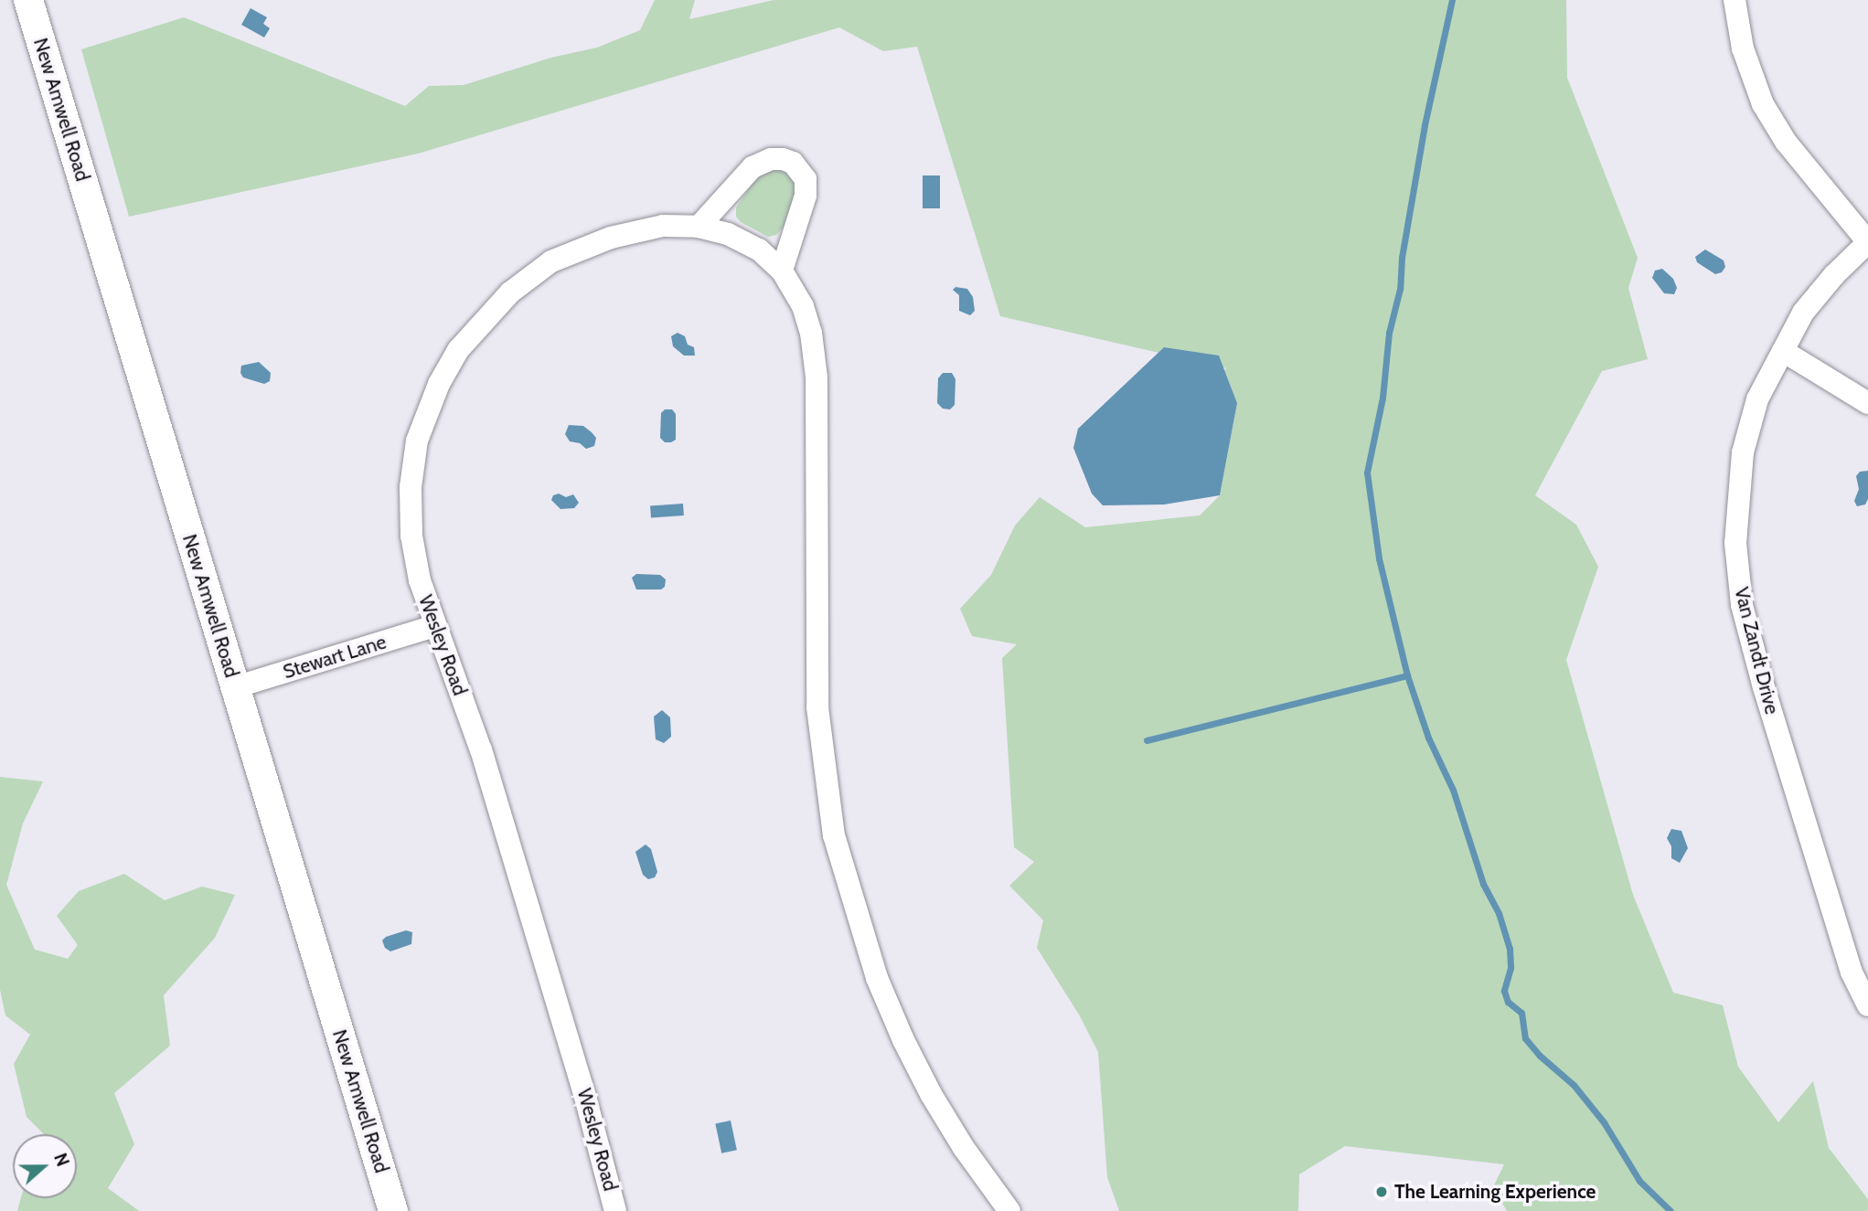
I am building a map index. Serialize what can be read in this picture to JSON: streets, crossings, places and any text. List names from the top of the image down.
{
  "streets": {
    "street": [
      "New Amwell Road",
      "Wesley Road",
      "Van Zandt Drive",
      "Stewart Lane"
    ]
  },
  "crossings": [
    ["New Amwell Road", "Stewart Lane"],
    ["Wesley Road", "Stewart Lane"]
  ],
  "places": ["The Learning Experience"],
  "north": "right"
}
